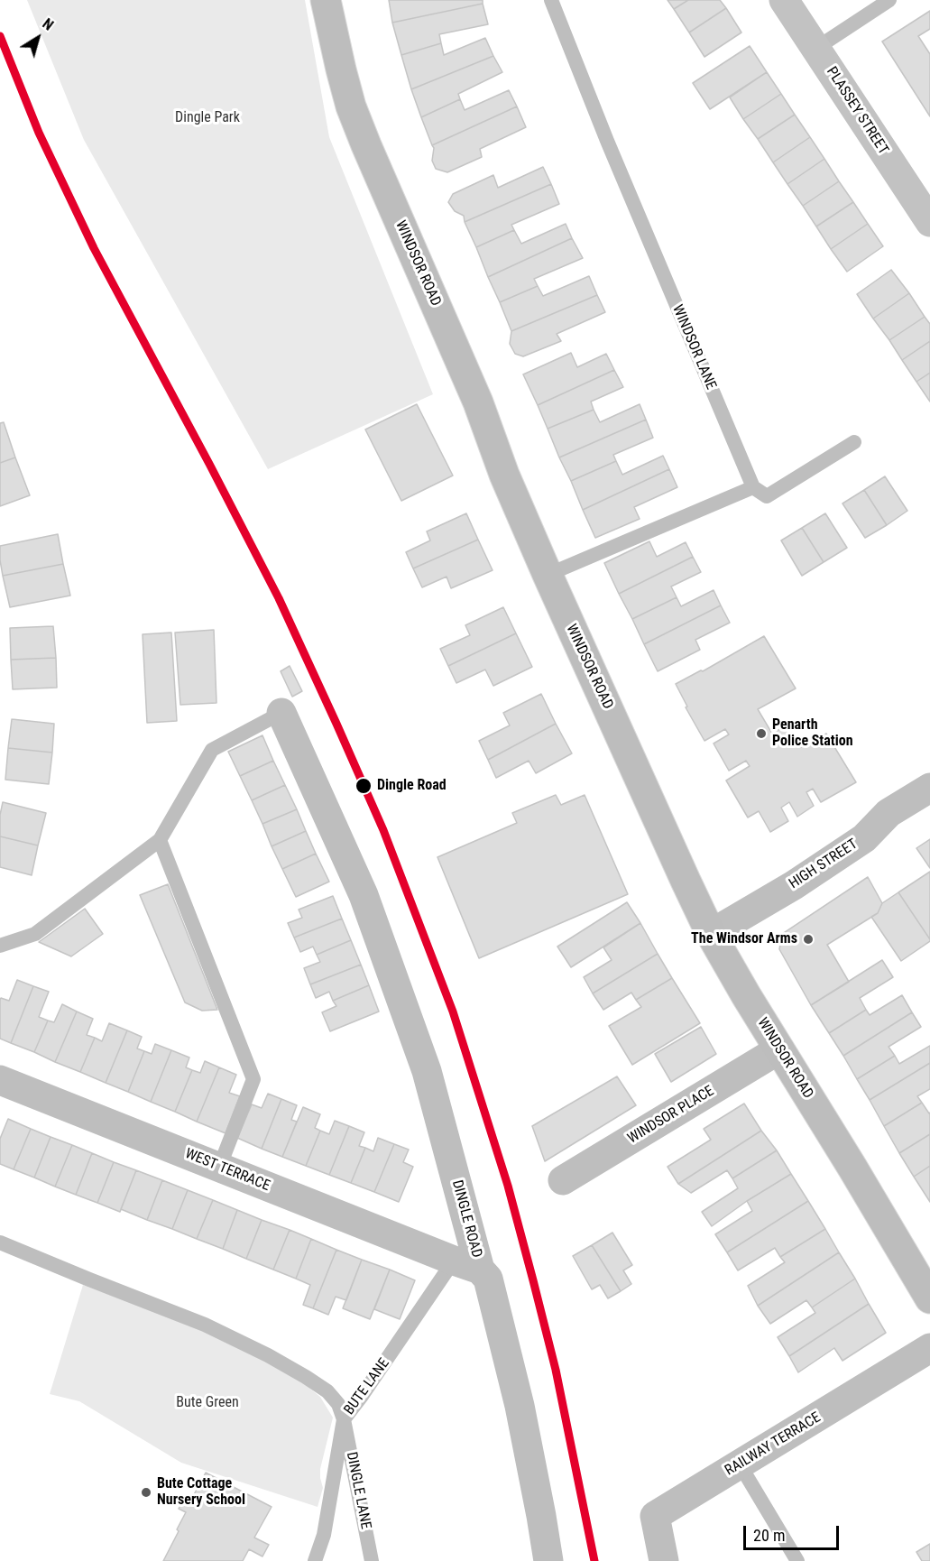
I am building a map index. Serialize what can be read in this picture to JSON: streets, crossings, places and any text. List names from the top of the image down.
{
  "streets": {
    "main road": ["WINDSOR ROAD"],
    "street": [
      "PLASSEY STREET",
      "HIGH STREET",
      "WINDSOR PLACE",
      "WEST TERRACE",
      "DINGLE ROAD",
      "RAILWAY TERRACE"
    ],
    "lane": ["WINDSOR LANE", "BUTE LANE", "DINGLE LANE"]
  },
  "crossings": [
    ["WINDSOR ROAD", "HIGH STREET"],
    ["WINDSOR ROAD", "WINDSOR PLACE"],
    ["WEST TERRACE", "DINGLE ROAD"],
    ["WEST TERRACE", "BUTE LANE"],
    ["DINGLE ROAD", "BUTE LANE"],
    ["BUTE LANE", "DINGLE LANE"]
  ],
  "parks": ["Dingle Park", "Bute Green"],
  "places": [
    "Penarth Police Station",
    "Dingle Road",
    "The Windsor Arms",
    "Bute Cottage Nursery School"
  ],
  "scale_bar": "20 m",
  "north": "top right"
}
